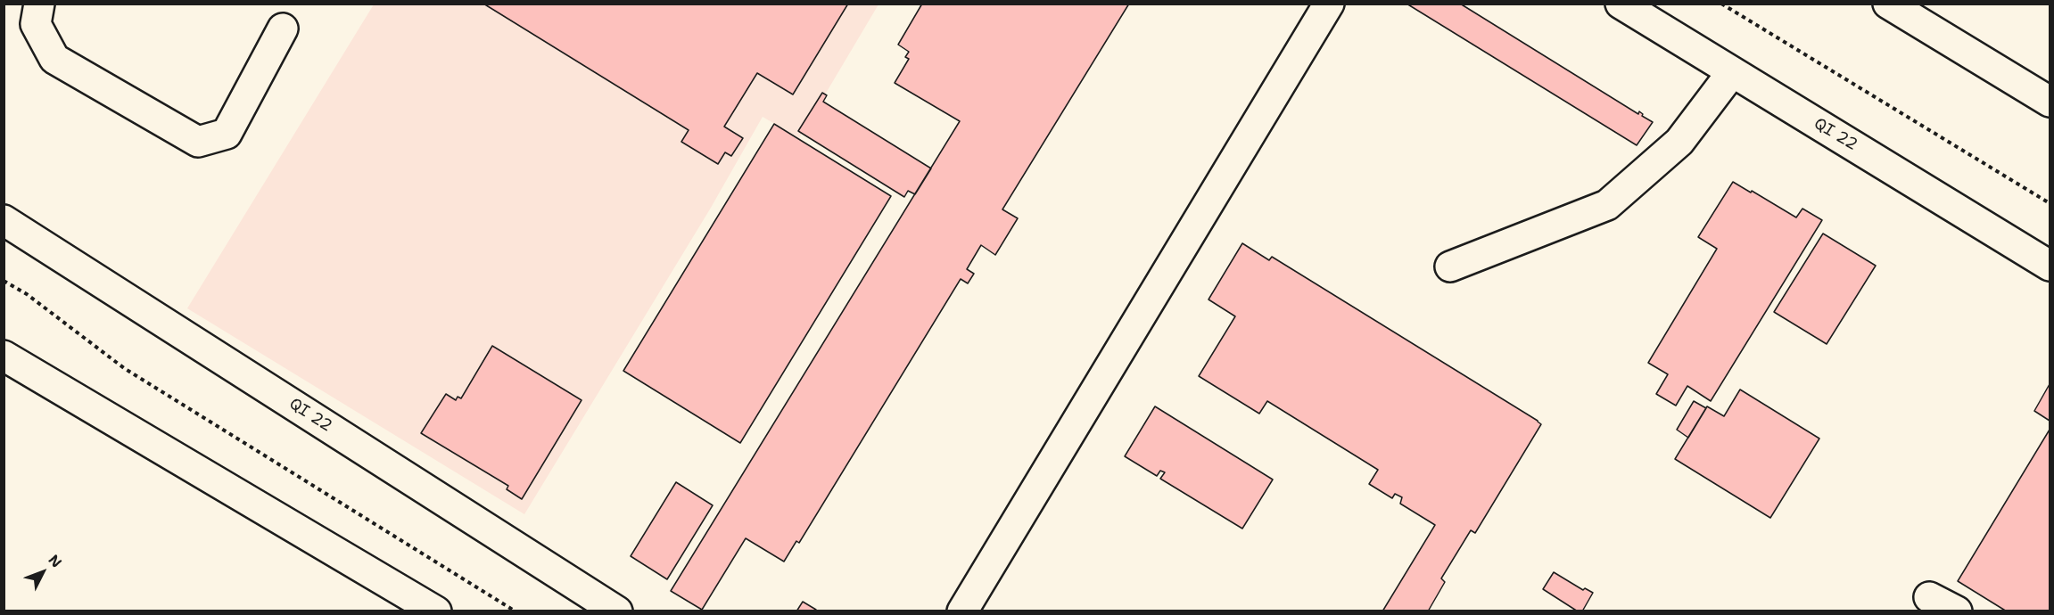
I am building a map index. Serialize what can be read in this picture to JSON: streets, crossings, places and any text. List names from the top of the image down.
{
  "streets": {
    "street": ["QI 22"]
  },
  "north": "top right"
}
